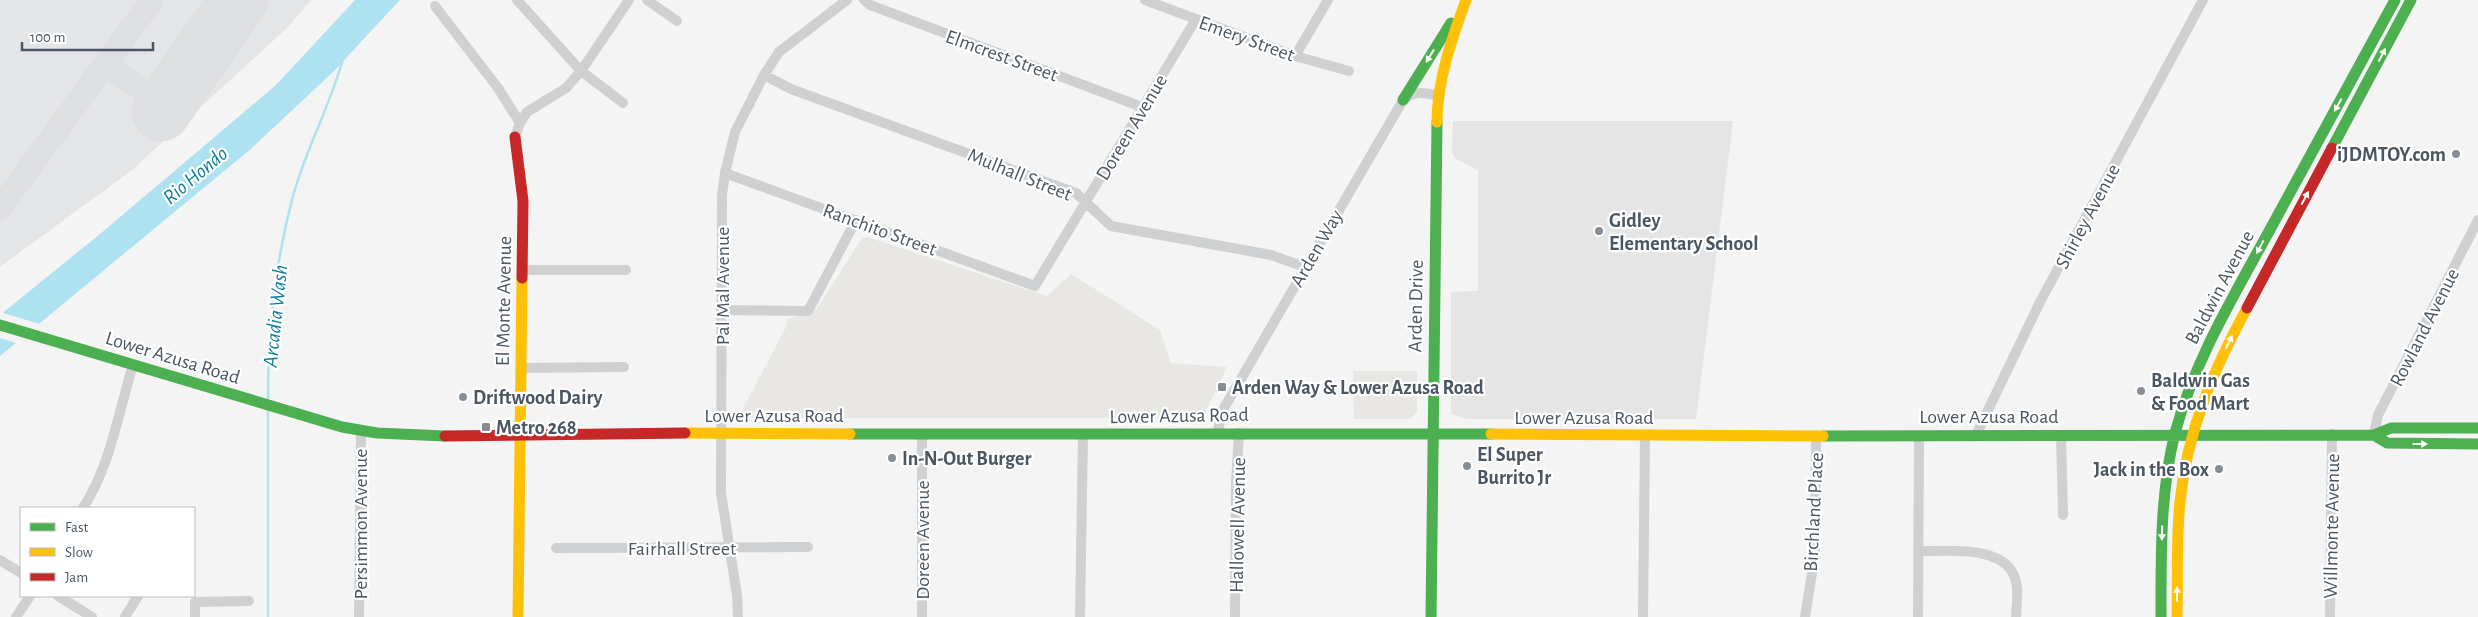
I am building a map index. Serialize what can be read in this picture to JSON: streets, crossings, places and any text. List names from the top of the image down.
{
  "streets": {
    "main road": [
      "Baldwin Avenue",
      "El Monte Avenue",
      "Arden Drive",
      "Lower Azusa Road"
    ],
    "street": [
      "Emery Street",
      "Elmcrest Street",
      "Doreen Avenue",
      "Mulhall Street",
      "Shirley Avenue",
      "Ranchito Street",
      "Arden Way",
      "Pal Mal Avenue",
      "Rowland Avenue",
      "Birchland Place",
      "Persimmon Avenue",
      "Hallowell Avenue",
      "Willmonte Avenue",
      "Fairhall Street"
    ]
  },
  "crossings": [
    ["Emery Street", "Doreen Avenue"],
    ["Elmcrest Street", "Doreen Avenue"],
    ["Doreen Avenue", "Mulhall Street"],
    ["Doreen Avenue", "Ranchito Street"],
    ["Doreen Avenue", "Lower Azusa Road"],
    ["Mulhall Street", "Arden Way"],
    ["Mulhall Street", "Pal Mal Avenue"],
    ["Shirley Avenue", "Lower Azusa Road"],
    ["Ranchito Street", "Pal Mal Avenue"],
    ["Arden Way", "Lower Azusa Road"],
    ["Pal Mal Avenue", "Lower Azusa Road"],
    ["Pal Mal Avenue", "Fairhall Street"],
    ["Baldwin Avenue", "Lower Azusa Road"],
    ["El Monte Avenue", "Lower Azusa Road"],
    ["Arden Drive", "Lower Azusa Road"],
    ["Rowland Avenue", "Lower Azusa Road"],
    ["Lower Azusa Road", "Birchland Place"],
    ["Lower Azusa Road", "Persimmon Avenue"],
    ["Lower Azusa Road", "Hallowell Avenue"],
    ["Lower Azusa Road", "Willmonte Avenue"]
  ],
  "water": ["Rio Hondo", "Arcadia Wash"],
  "places": {
    "other": [
      "iJDMTOY.com",
      "Gidley Elementary School",
      "Baldwin Gas & Food Mart",
      "Driftwood Dairy",
      "In-N-Out Burger",
      "El Super Burrito Jr",
      "Jack in the Box"
    ],
    "transit": ["Arden Way & Lower Azusa Road", "Metro 268"]
  },
  "legend": ["Fast", "Slow", "Jam"],
  "scale_bar": "100 m"
}
